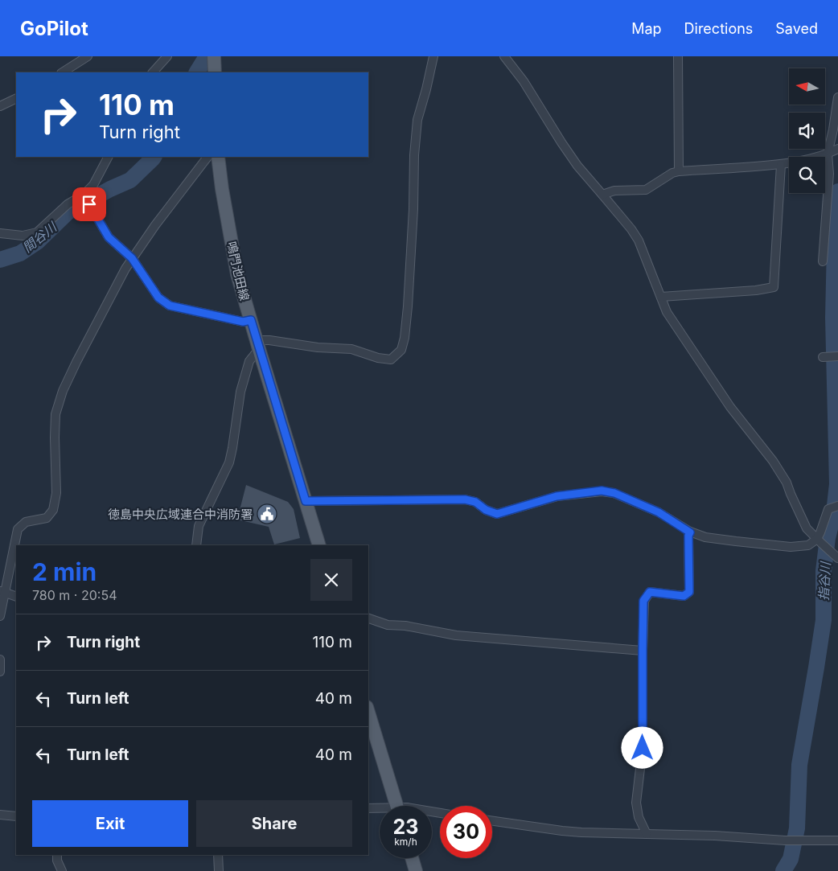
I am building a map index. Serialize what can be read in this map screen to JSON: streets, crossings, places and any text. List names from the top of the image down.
{
  "streets": {
    "main road": ["鳴門池田線"]
  },
  "water": ["間谷川", "指谷川"],
  "places": {
    "public building": ["徳島中央広域連合中消防署"]
  },
  "north": "left",
  "page": {
    "header": "GoPilot",
    "nav": ["Map", "Directions", "Saved"],
    "turn": ["110 m", "Turn right"],
    "heading": ["2 min", "780 m · 20:54"],
    "list": [
      {
        "name": "Turn right",
        "value": "110 m"
      },
      {
        "name": "Turn left",
        "value": "40 m"
      },
      {
        "name": "Turn left",
        "value": "40 m"
      }
    ],
    "buttons": ["Exit", "Share"],
    "speed": "23 km/h",
    "limit": "30"
  }
}
